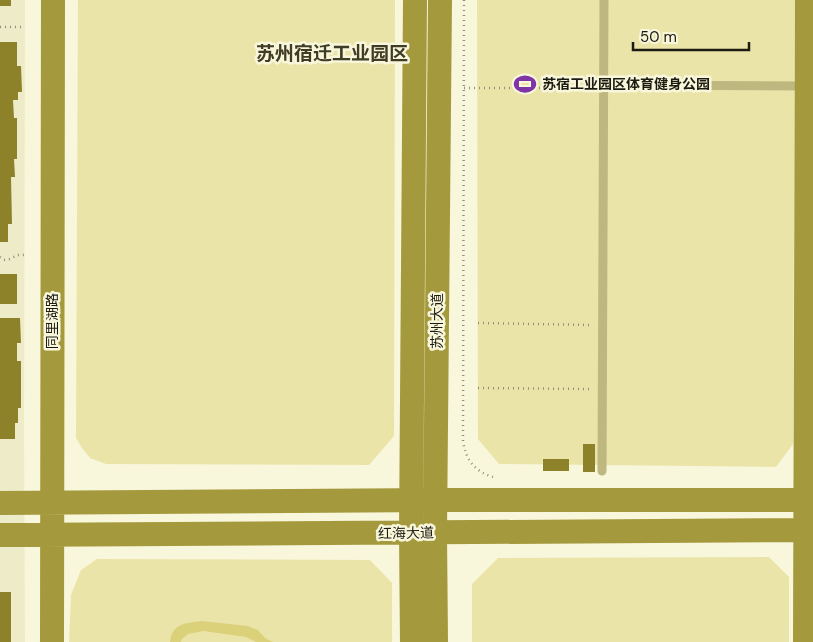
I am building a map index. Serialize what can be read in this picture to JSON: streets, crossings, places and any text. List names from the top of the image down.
{
  "streets": {
    "street": ["同里湖路", "苏州大道", "红海大道"]
  },
  "crossings": [
    ["同里湖路", "红海大道"],
    ["苏州大道", "红海大道"]
  ],
  "districts": ["苏州宿迁工业园区"],
  "places": {
    "sports": ["苏宿工业园区体育健身公园"]
  },
  "scale_bar": "50 m"
}
